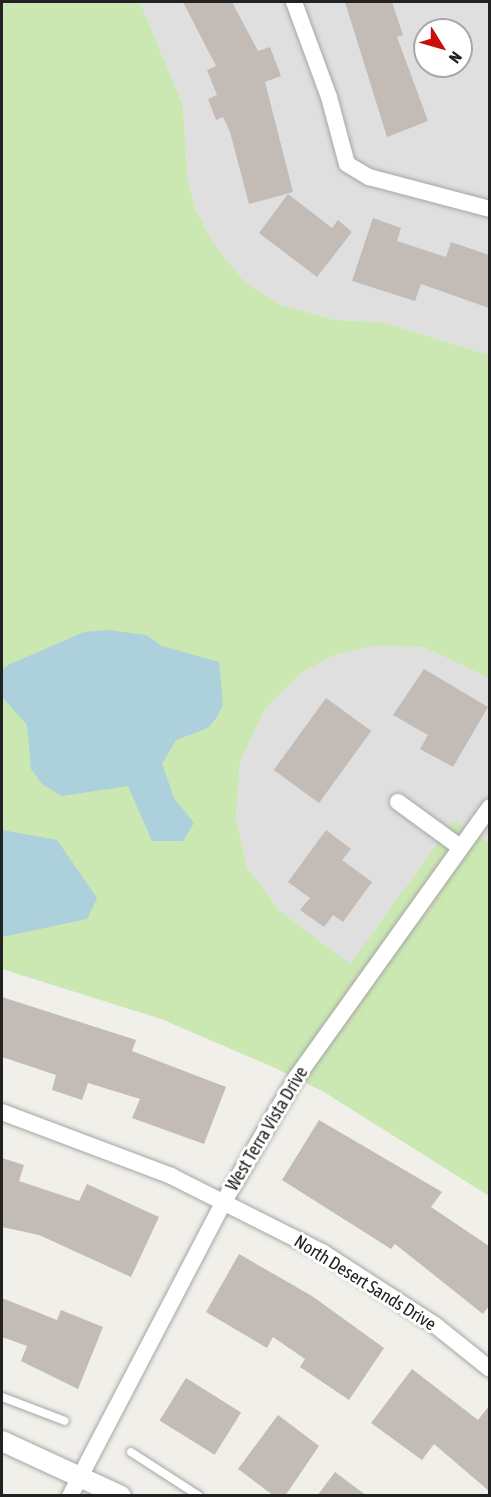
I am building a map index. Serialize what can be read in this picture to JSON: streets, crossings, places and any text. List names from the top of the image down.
{
  "streets": {
    "street": ["West Terra Vista Drive", "North Desert Sands Drive"]
  },
  "crossings": [
    ["West Terra Vista Drive", "North Desert Sands Drive"]
  ],
  "north": "bottom right"
}
